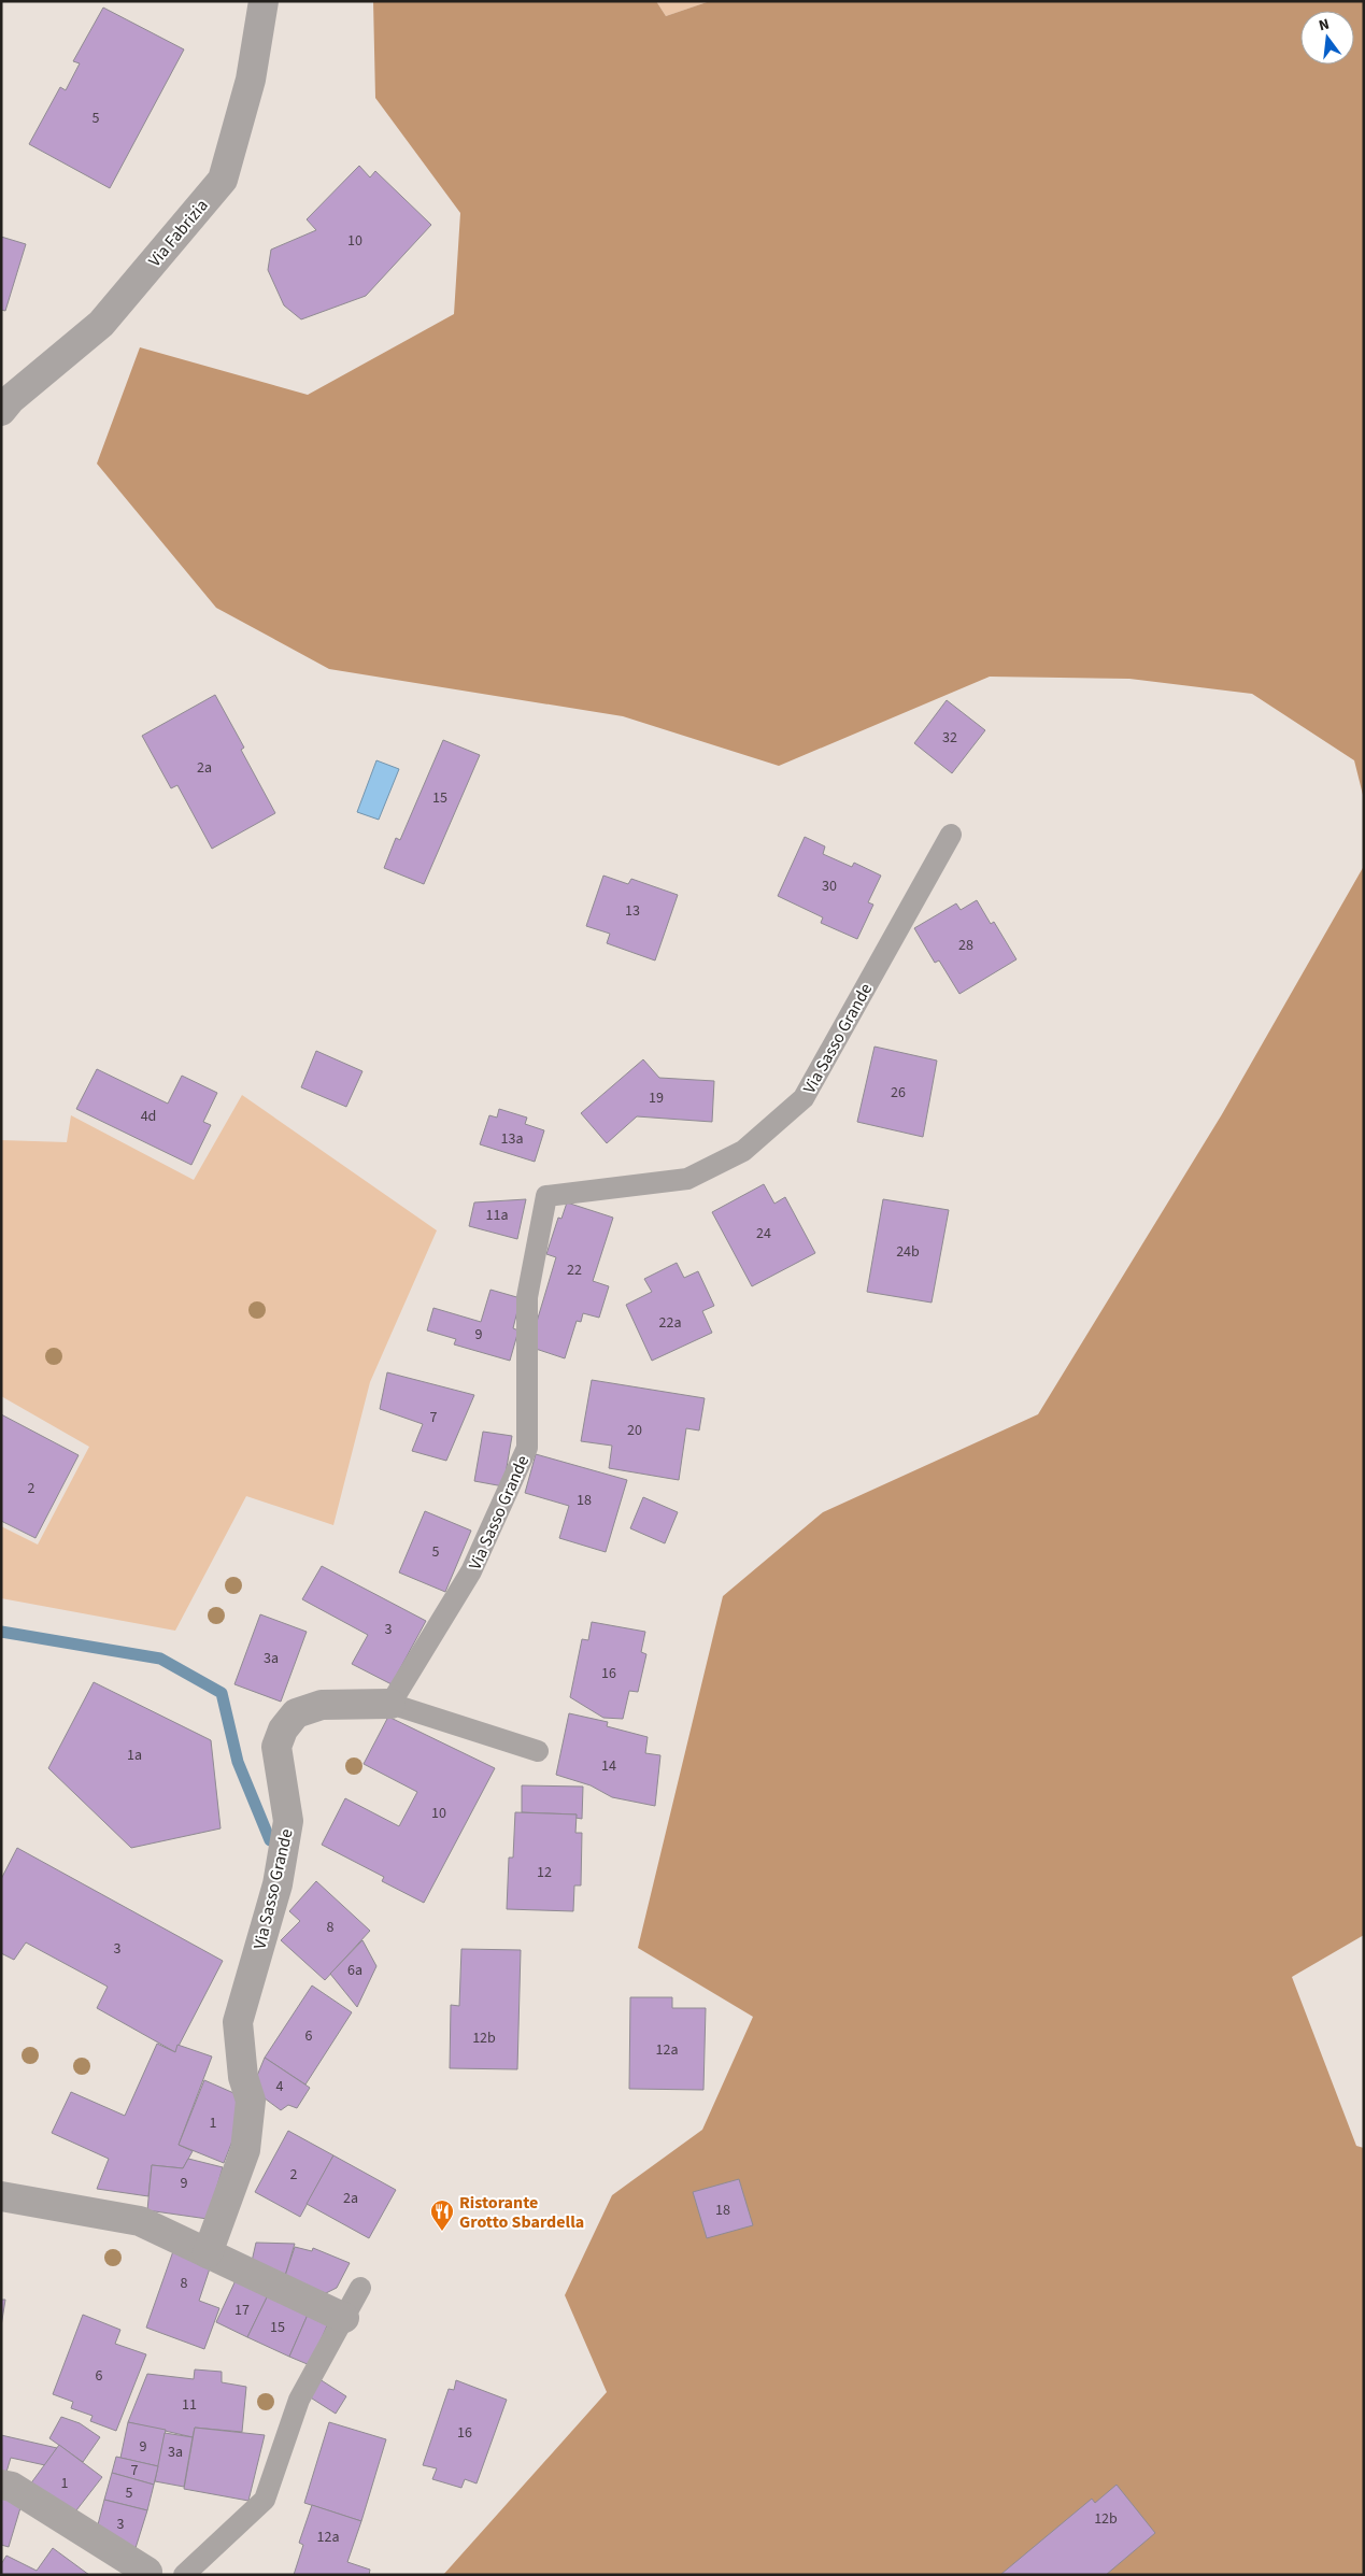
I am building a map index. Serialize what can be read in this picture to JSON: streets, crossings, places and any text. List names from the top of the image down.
{
  "streets": {
    "street": ["Via Fabrizia", "Via Sasso Grande"]
  },
  "places": {
    "restaurant": ["Ristorante Grotto Sbardella"]
  },
  "house_numbers": [
    "5",
    "10",
    "32",
    "2a",
    "15",
    "30",
    "13",
    "28",
    "26",
    "19",
    "4d",
    "13a",
    "11a",
    "24",
    "24b",
    "22",
    "22a",
    "9",
    "7",
    "20",
    "2",
    "18",
    "5",
    "3",
    "3a",
    "16",
    "1a",
    "14",
    "10",
    "12",
    "8",
    "3",
    "6a",
    "6",
    "12b",
    "12a",
    "4",
    "1",
    "2",
    "9",
    "2a",
    "18",
    "8",
    "17",
    "15",
    "6",
    "11",
    "16",
    "9",
    "3a",
    "7",
    "1",
    "5",
    "12b",
    "3",
    "12a"
  ],
  "north": "top"
}
